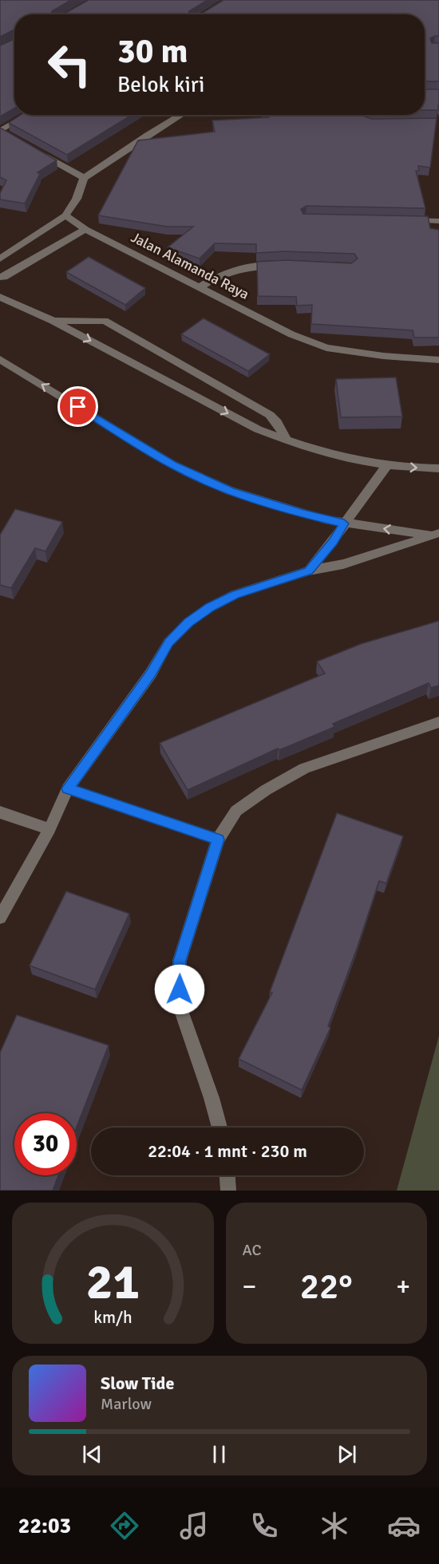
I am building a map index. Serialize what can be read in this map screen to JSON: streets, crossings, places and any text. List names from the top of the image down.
{
  "streets": {
    "street": ["Jalan Alamanda Raya"]
  },
  "page": {
    "turn": ["30 m", "Belok kiri"],
    "limit": "30",
    "trip": "22:04 · 1 mnt · 230 m",
    "tile": "AC",
    "heat": ["−", "22°", "+"],
    "song": ["Slow Tide", "Marlow"],
    "tabs": "22:03",
    "gauge": ["21", "km/h"]
  }
}
